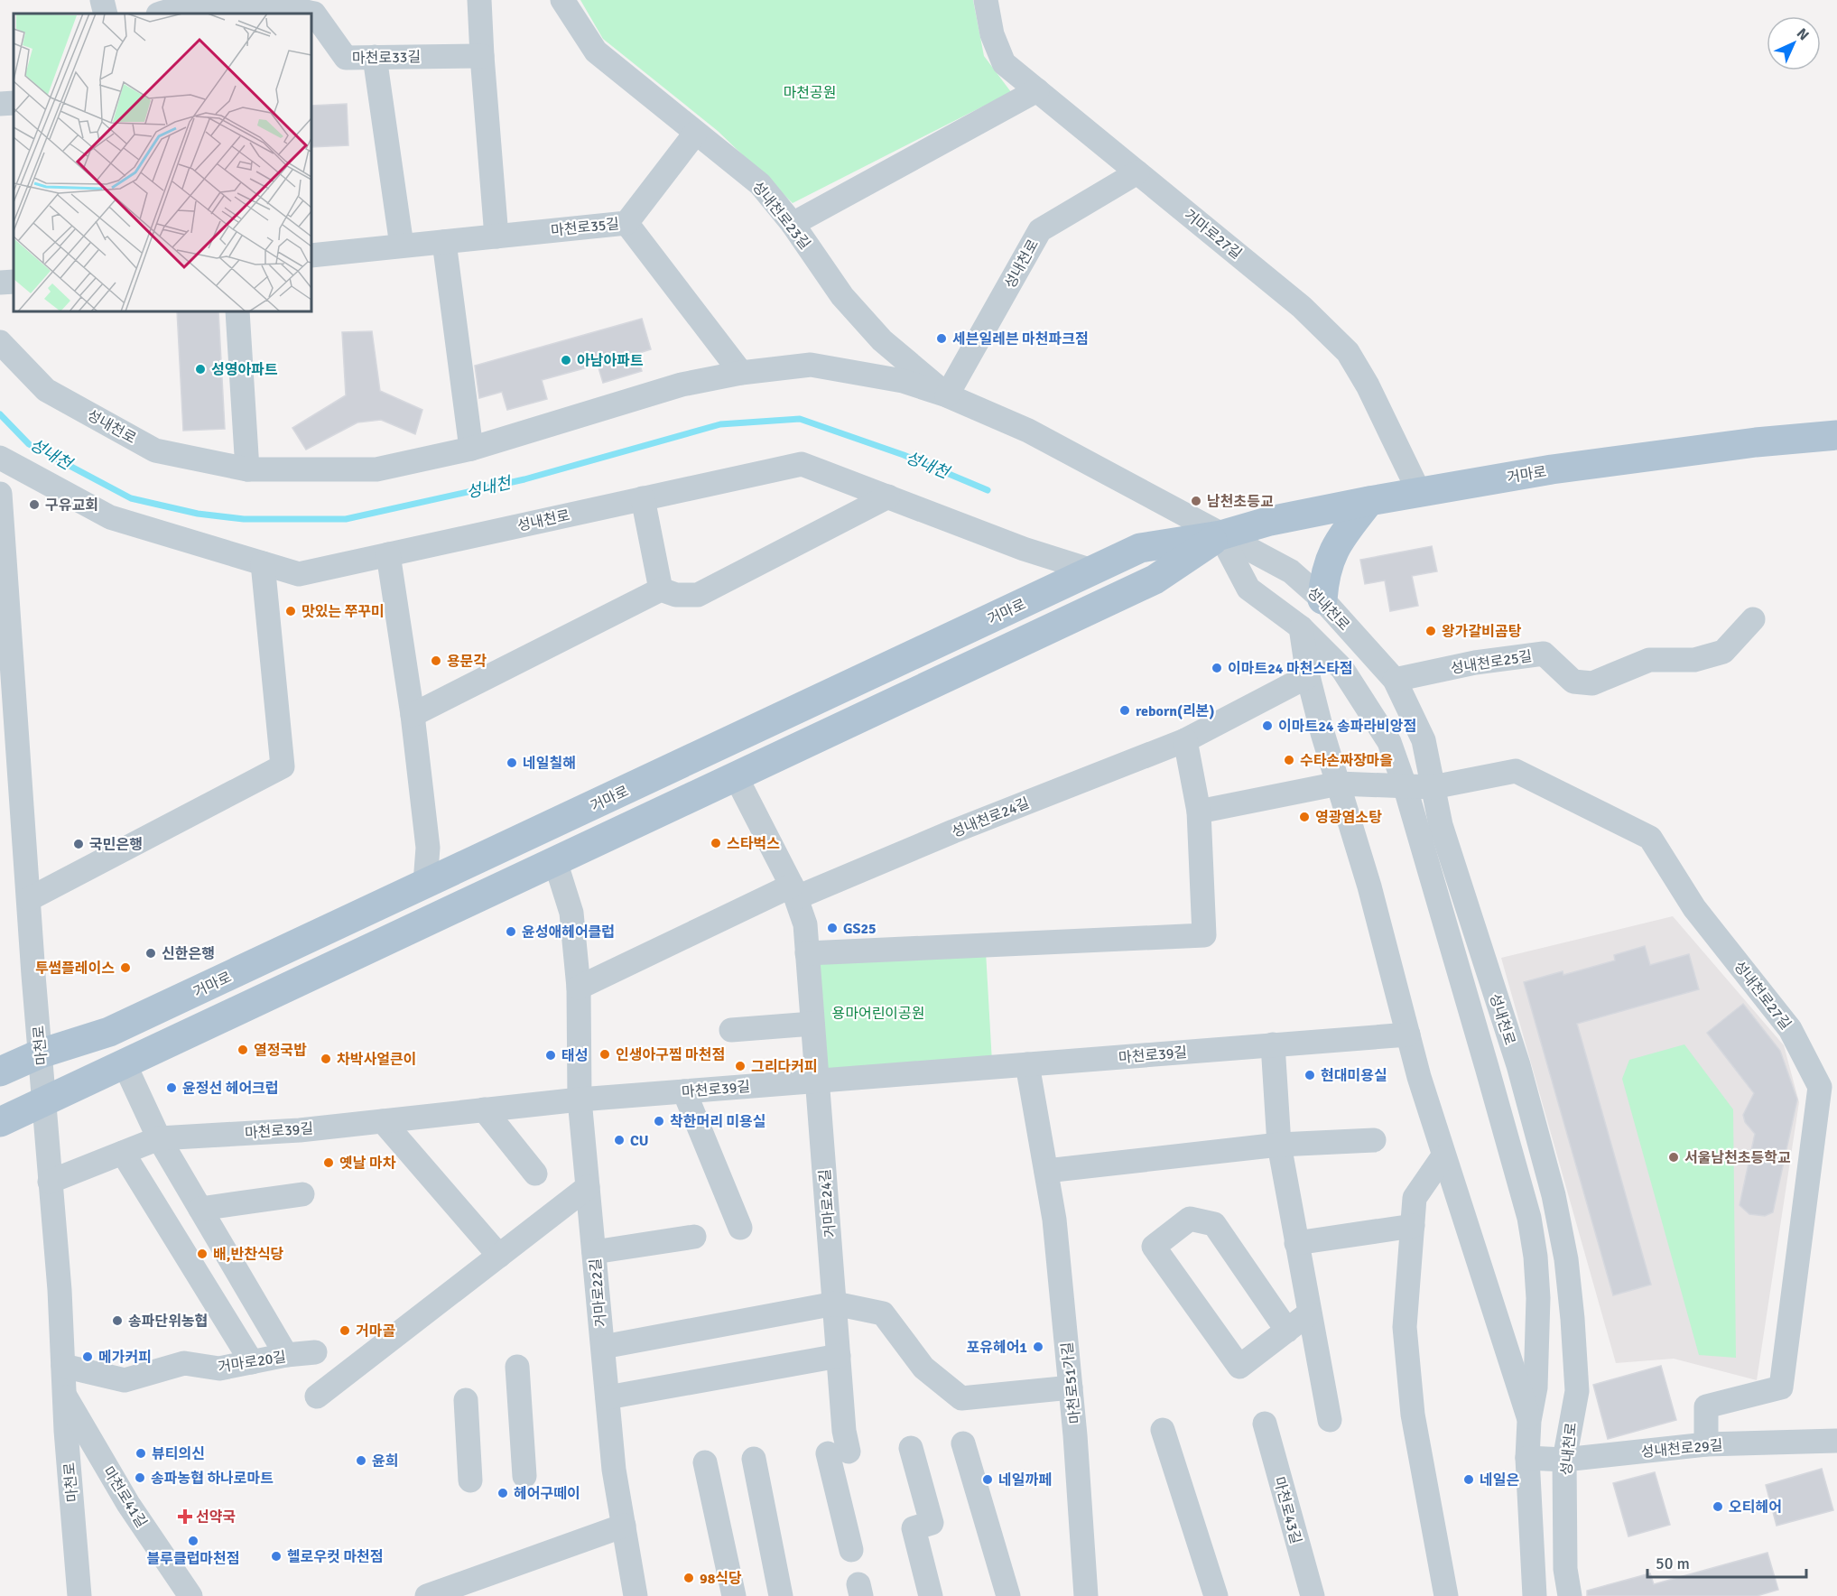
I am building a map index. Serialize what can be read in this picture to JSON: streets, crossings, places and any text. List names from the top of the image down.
{
  "streets": {
    "main road": ["거마로"],
    "street": [
      "마천로33길",
      "성내천로23길",
      "마천로35길",
      "거마로27길",
      "성내천로",
      "성내천로25길",
      "성내천로24길",
      "성내천로27길",
      "마천로",
      "마천로39길",
      "거마로24길",
      "거마로22길",
      "거마로20길",
      "마천로51가길",
      "성내천로29길",
      "마천로41길",
      "마천로43길"
    ]
  },
  "crossings": [
    ["성내천로23길", "마천로35길"],
    ["성내천로23길", "성내천로"],
    ["거마로27길", "성내천로"],
    ["거마로27길", "거마로"],
    ["성내천로", "거마로"],
    ["성내천로", "성내천로25길"],
    ["성내천로", "성내천로27길"],
    ["성내천로", "성내천로29길"],
    ["거마로", "마천로"],
    ["거마로", "거마로24길"],
    ["거마로", "거마로22길"],
    ["성내천로24길", "거마로24길"],
    ["성내천로24길", "거마로22길"],
    ["성내천로27길", "성내천로29길"],
    ["마천로", "마천로39길"],
    ["마천로", "거마로20길"],
    ["마천로", "마천로41길"],
    ["마천로39길", "거마로24길"],
    ["마천로39길", "거마로22길"],
    ["마천로39길", "마천로51가길"]
  ],
  "water": ["성내천"],
  "parks": ["마천공원", "용마어린이공원"],
  "places": {
    "other": [
      "세븐일레븐 마천파크점",
      "아남아파트",
      "성영아파트",
      "남천초등교",
      "구유교회",
      "맛있는 쭈꾸미",
      "왕가갈비곰탕",
      "용문각",
      "이마트24 마천스타점",
      "reborn(리본)",
      "이마트24 송파라비앙점",
      "수타손짜장마을",
      "네일칠해",
      "영광염소탕",
      "스타벅스",
      "국민은행",
      "GS25",
      "윤성애헤어클럽",
      "신한은행",
      "투썸플레이스",
      "열정국밥",
      "인생아구찜 마천점",
      "태성",
      "차박사얼큰이",
      "그리다커피",
      "현대미용실",
      "윤정선 헤어크럽",
      "착한머리 미용실",
      "CU",
      "서울남천초등학교",
      "옛날 마차",
      "배,반찬식당",
      "송파단위농협",
      "거마골",
      "포유헤어1",
      "메가커피",
      "뷰티의신",
      "윤희",
      "송파농협 하나로마트",
      "네일까페",
      "네일은",
      "헤어구떼이",
      "오티헤어",
      "블루클럽마천점",
      "헬로우컷 마천점",
      "98식당"
    ],
    "health": ["선약국"]
  },
  "scale_bar": "50 m",
  "north": "top right"
}
